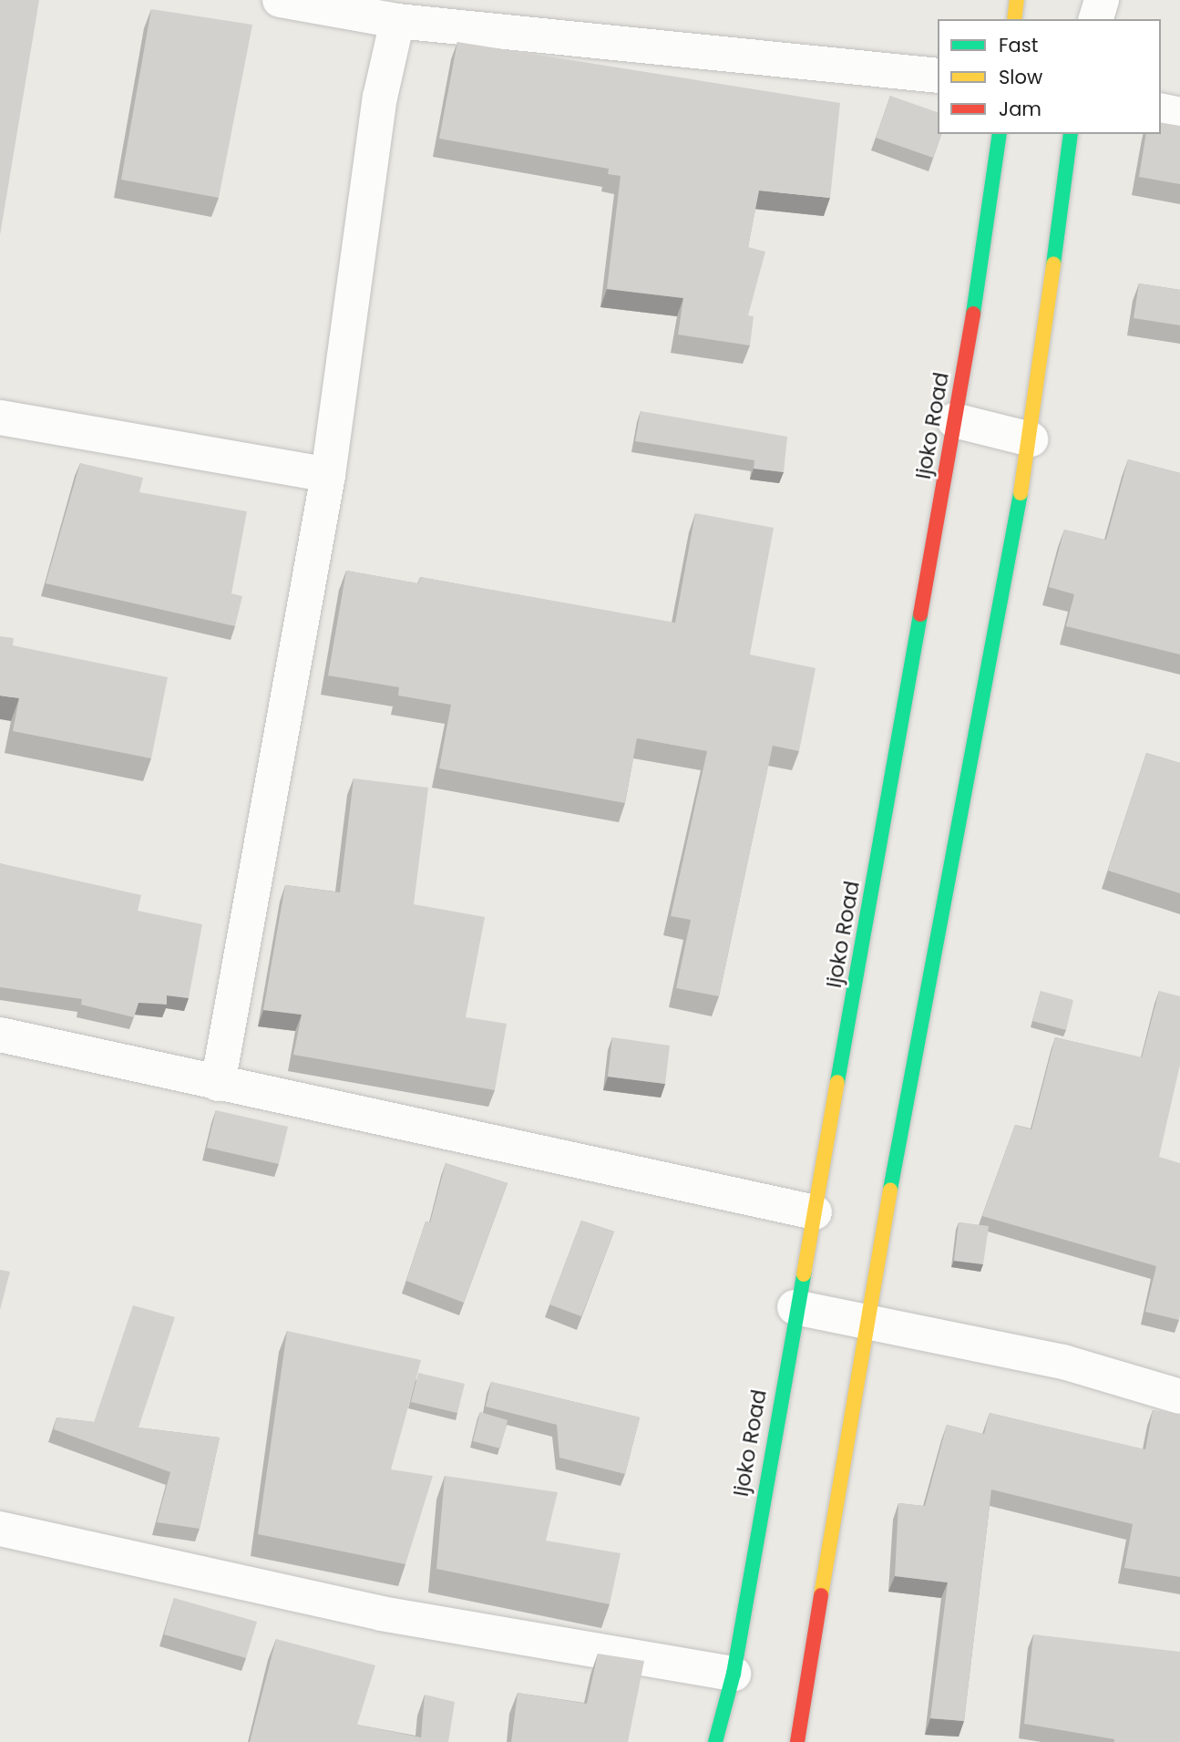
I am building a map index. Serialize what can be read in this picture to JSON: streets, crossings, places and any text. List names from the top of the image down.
{
  "streets": {
    "main road": ["Ijoko Road"]
  },
  "legend": ["Fast", "Slow", "Jam"]
}
